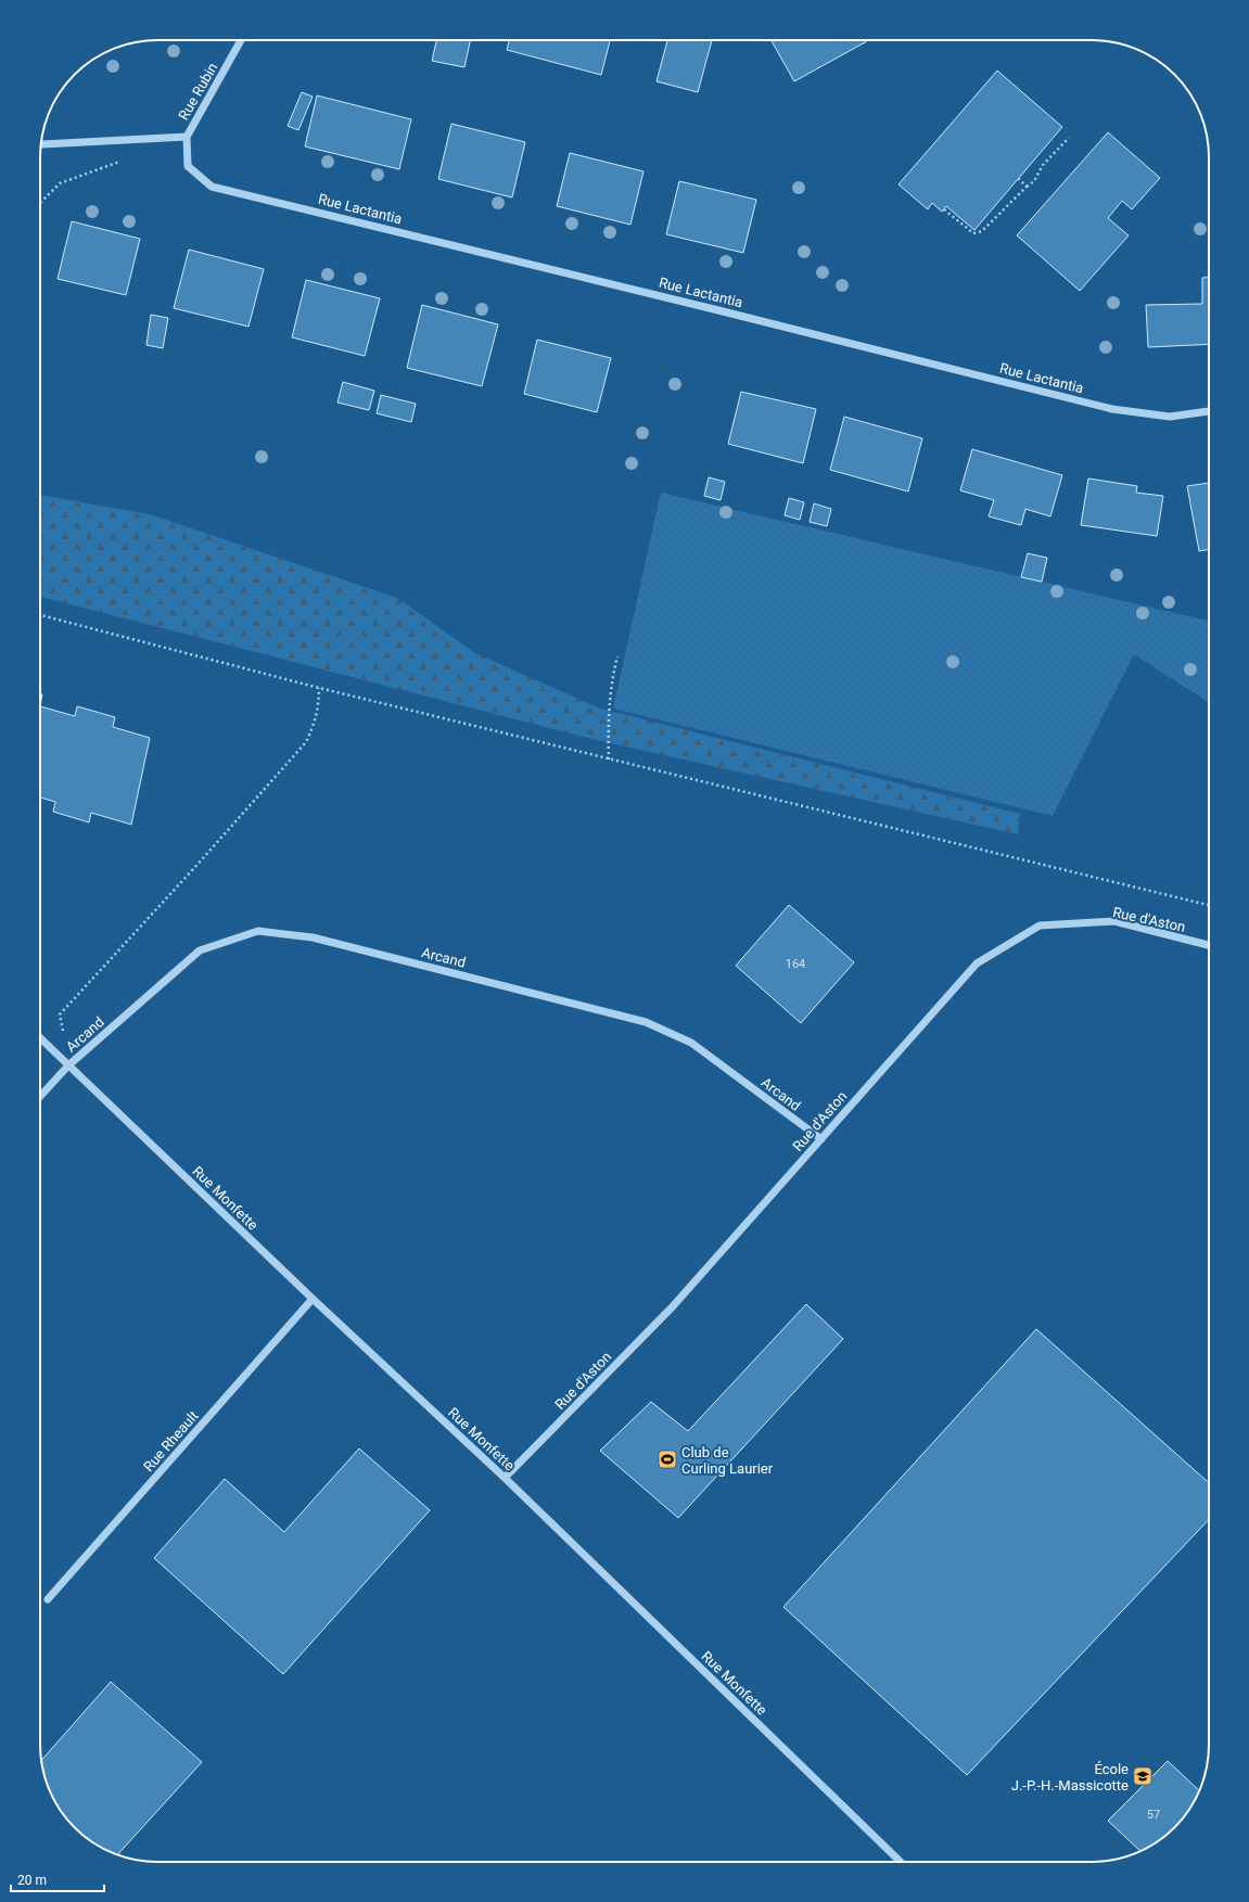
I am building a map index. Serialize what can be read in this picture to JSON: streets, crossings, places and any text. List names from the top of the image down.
{
  "streets": {
    "street": [
      "Rue Rubin",
      "Rue Lactantia",
      "Rue d'Aston",
      "Arcand",
      "Rue Monfette",
      "Rue Rheault"
    ]
  },
  "crossings": [
    ["Rue Rubin", "Rue Lactantia"],
    ["Rue d'Aston", "Arcand"],
    ["Rue d'Aston", "Rue Monfette"],
    ["Arcand", "Rue Monfette"],
    ["Rue Monfette", "Rue Rheault"]
  ],
  "places": {
    "sports": ["Club de Curling Laurier"],
    "school or university": ["École J.-P.-H.-Massicotte"]
  },
  "house_numbers": ["164", "57"],
  "scale_bar": "20 m"
}
